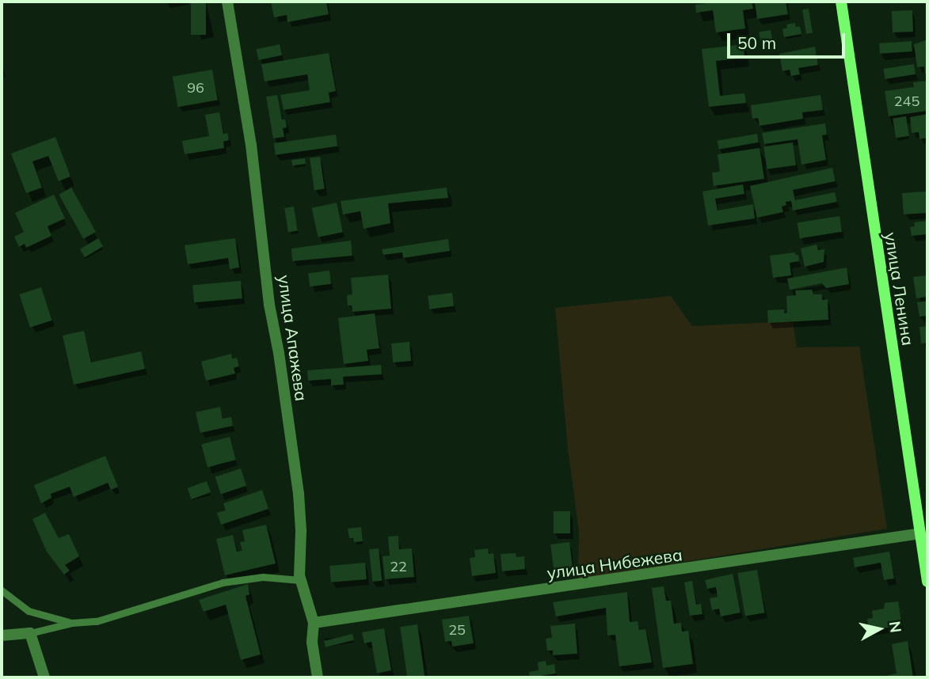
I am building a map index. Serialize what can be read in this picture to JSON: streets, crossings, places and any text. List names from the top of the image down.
{
  "streets": {
    "street": ["улица Ленина", "улица Апажева", "улица Нибежева"]
  },
  "crossings": [
    ["улица Ленина", "улица Нибежева"],
    ["улица Апажева", "улица Нибежева"]
  ],
  "house_numbers": [
    "96",
    "245",
    "22",
    "25"
  ],
  "scale_bar": "50 m",
  "north": "right"
}
